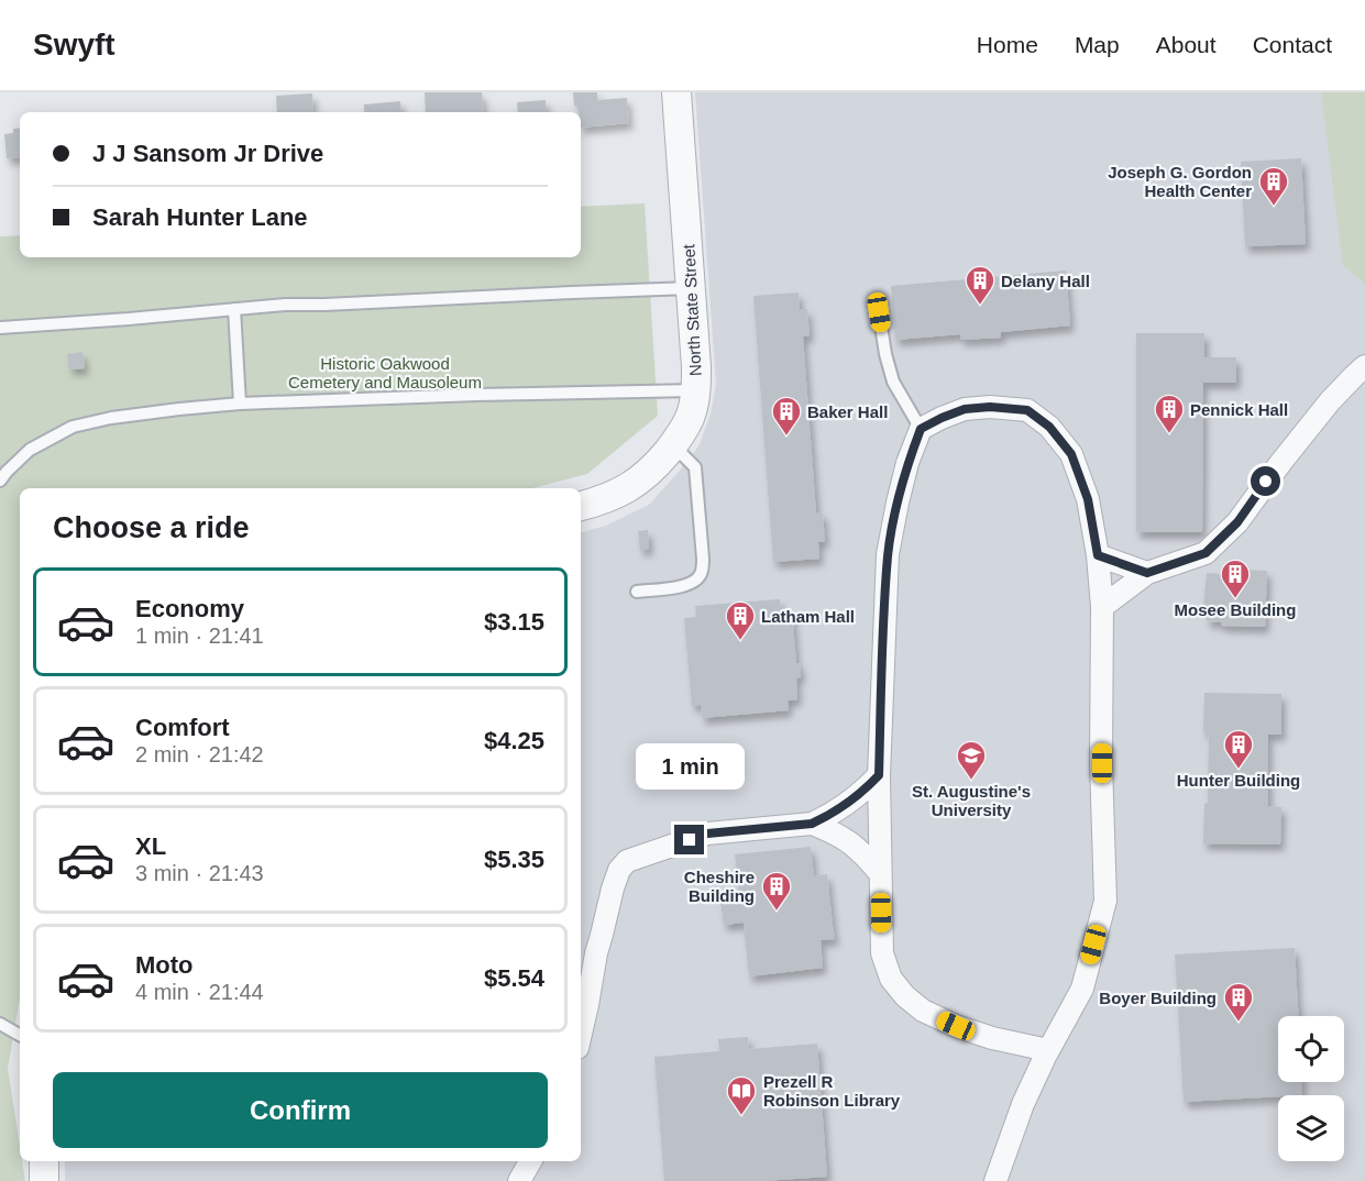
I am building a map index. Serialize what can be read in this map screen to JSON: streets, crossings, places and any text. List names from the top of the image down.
{
  "streets": {
    "street": ["North State Street"]
  },
  "parks": ["Historic Oakwood Cemetery and Mausoleum"],
  "places": {
    "building": [
      "Joseph G. Gordon Health Center",
      "Delany Hall",
      "Pennick Hall",
      "Baker Hall",
      "Mosee Building",
      "Latham Hall",
      "Hunter Building",
      "Cheshire Building",
      "Boyer Building"
    ],
    "school or university": ["St. Augustine's University"],
    "library": ["Prezell R Robinson Library"]
  },
  "page": {
    "header": "Swyft",
    "nav": [
      "Home",
      "Map",
      "About",
      "Contact"
    ],
    "banner": ["J J Sansom Jr Drive", "Sarah Hunter Lane"],
    "heading": "Choose a ride",
    "list": [
      {
        "name": "Economy",
        "note": "1 min · 21:41",
        "value": "$3.15"
      },
      {
        "name": "Comfort",
        "note": "2 min · 21:42",
        "value": "$4.25"
      },
      {
        "name": "XL",
        "note": "3 min · 21:43",
        "value": "$5.35"
      },
      {
        "name": "Moto",
        "note": "4 min · 21:44",
        "value": "$5.54"
      }
    ],
    "bubble": "1 min",
    "buttons": "Confirm"
  }
}
